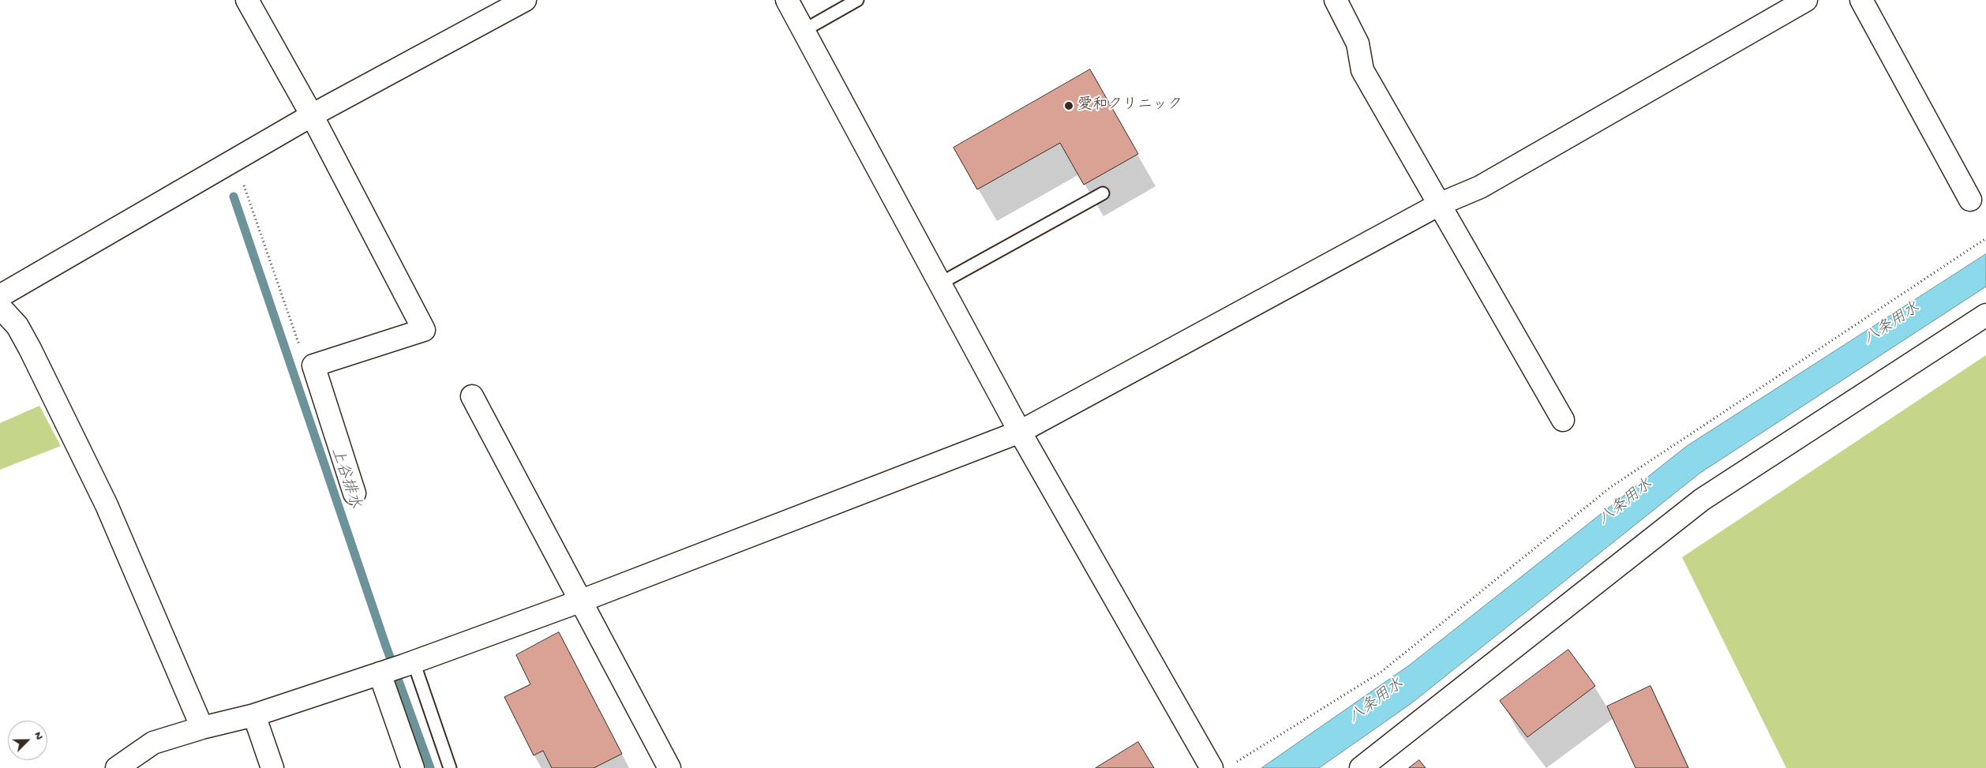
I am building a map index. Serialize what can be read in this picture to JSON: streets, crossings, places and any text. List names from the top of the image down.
{
  "water": ["八条用水", "上谷排水"],
  "places": ["愛和クリニック"],
  "north": "top right"
}
